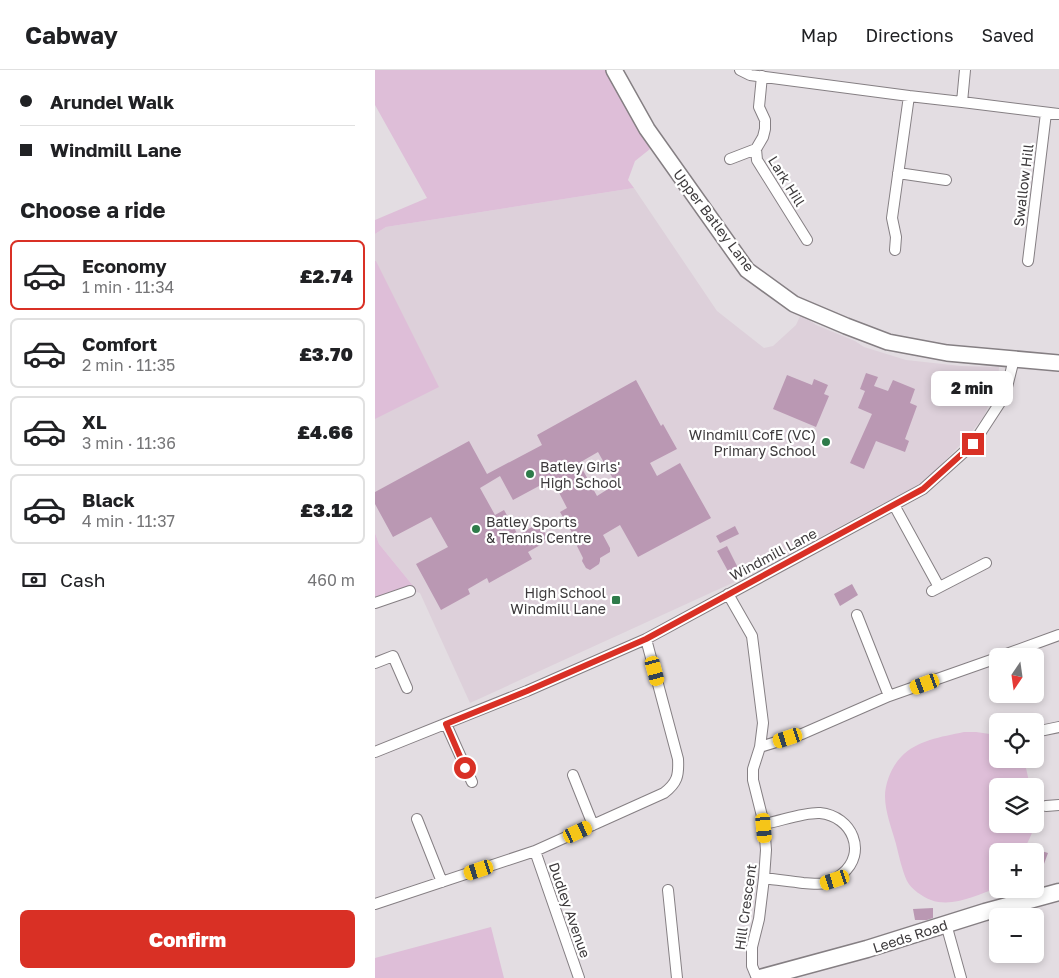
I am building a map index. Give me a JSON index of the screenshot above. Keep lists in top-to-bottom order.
{
  "streets": {
    "main road": ["Leeds Road"],
    "street": [
      "Lark Hill",
      "Swallow Hill",
      "Upper Batley Lane",
      "Windmill Lane",
      "Hill Crescent",
      "Dudley Avenue"
    ]
  },
  "crossings": [
    ["Upper Batley Lane", "Windmill Lane"],
    ["Hill Crescent", "Leeds Road"]
  ],
  "places": {
    "other": ["Windmill CofE (VC) Primary School", "Batley Girls' High School", "Batley Sports & Tennis Centre"],
    "transit": ["High School Windmill Lane"]
  },
  "north": "bottom",
  "page": {
    "header": "Cabway",
    "nav": ["Map", "Directions", "Saved"],
    "banner": ["Arundel Walk", "Windmill Lane"],
    "heading": "Choose a ride",
    "list": [
      {
        "name": "Economy",
        "note": "1 min · 11:34",
        "value": "£2.74"
      },
      {
        "name": "Comfort",
        "note": "2 min · 11:35",
        "value": "£3.70"
      },
      {
        "name": "XL",
        "note": "3 min · 11:36",
        "value": "£4.66"
      },
      {
        "name": "Black",
        "note": "4 min · 11:37",
        "value": "£3.12"
      }
    ],
    "bubble": "2 min",
    "pay": ["Cash", "460 m"],
    "map_buttons": ["+", "−"],
    "buttons": "Confirm"
  }
}
